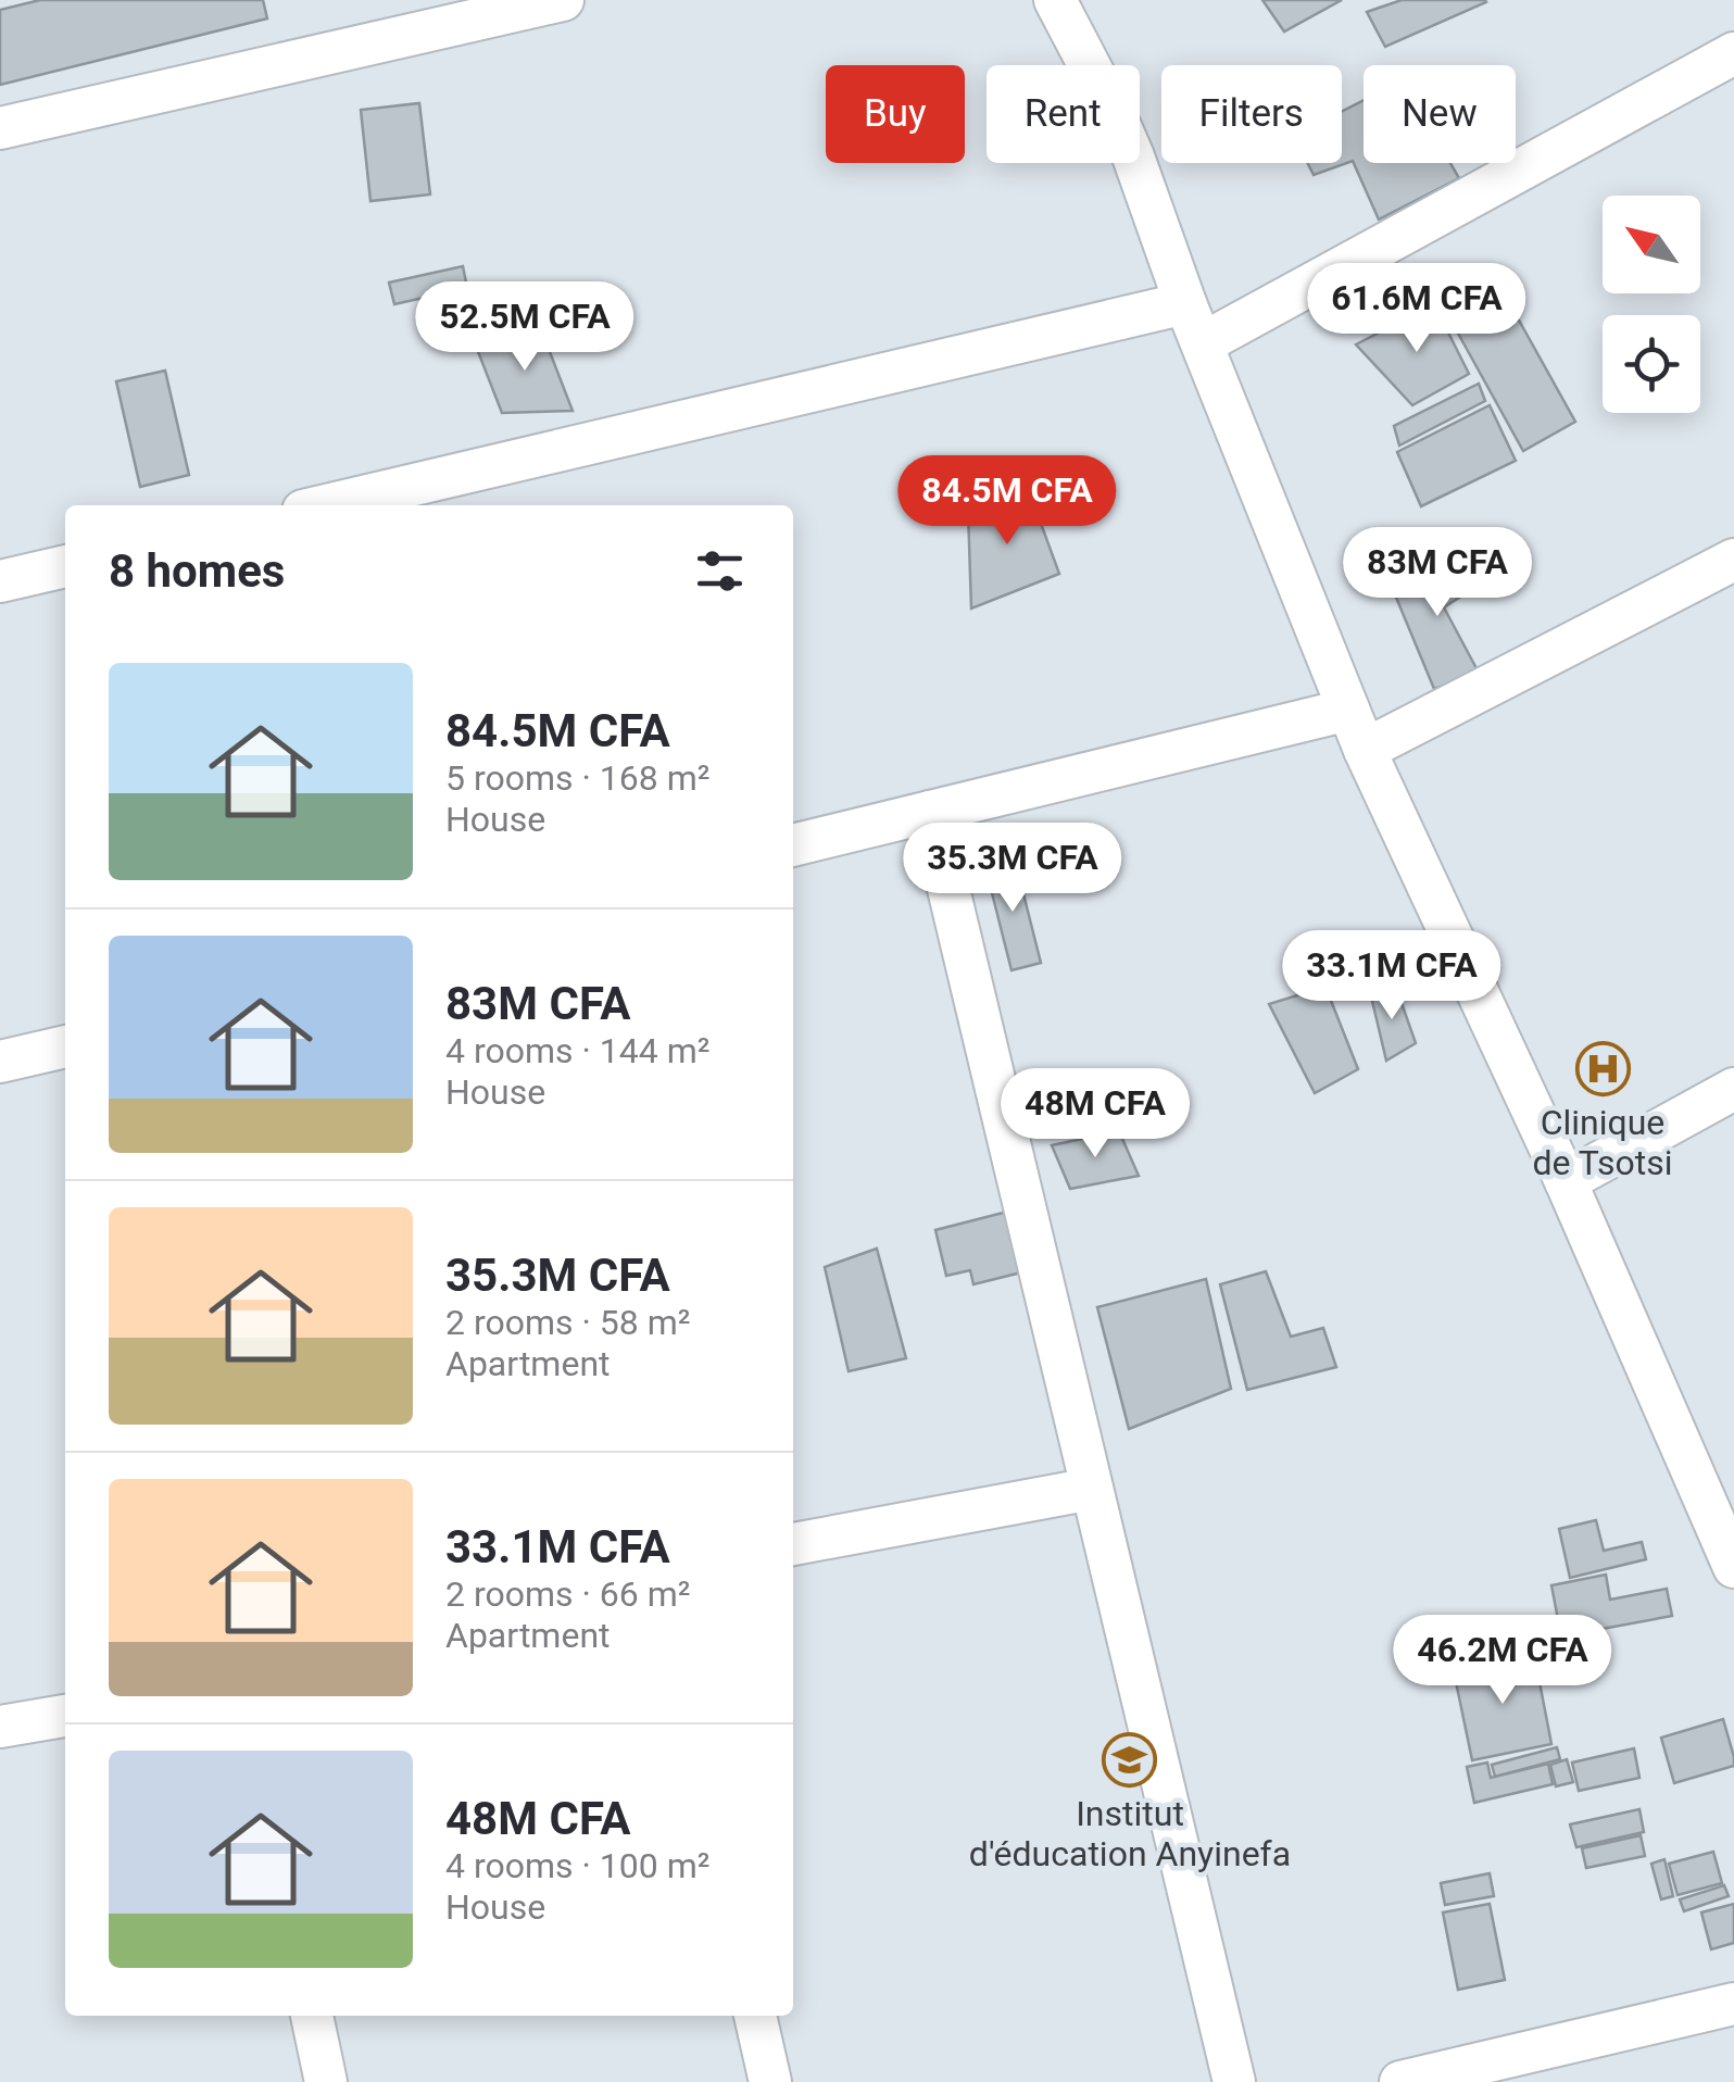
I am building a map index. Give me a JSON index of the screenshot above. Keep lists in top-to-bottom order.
{
  "places": {
    "hospital": ["Clinique de Tsotsi"],
    "school or university": ["Institut d'éducation Anyinefa"]
  },
  "north": "top left",
  "page": {
    "chip": [
      "Buy",
      "Rent",
      "Filters",
      "New"
    ],
    "price": [
      "61.6M CFA",
      "52.5M CFA",
      "84.5M CFA",
      "83M CFA",
      "35.3M CFA",
      "33.1M CFA",
      "48M CFA",
      "46.2M CFA"
    ],
    "heading": "8 homes",
    "list": [
      {
        "name": "84.5M CFA",
        "note": "5 rooms · 168 m² · House"
      },
      {
        "name": "83M CFA",
        "note": "4 rooms · 144 m² · House"
      },
      {
        "name": "35.3M CFA",
        "note": "2 rooms · 58 m² · Apartment"
      },
      {
        "name": "33.1M CFA",
        "note": "2 rooms · 66 m² · Apartment"
      },
      {
        "name": "48M CFA",
        "note": "4 rooms · 100 m² · House"
      }
    ]
  }
}
